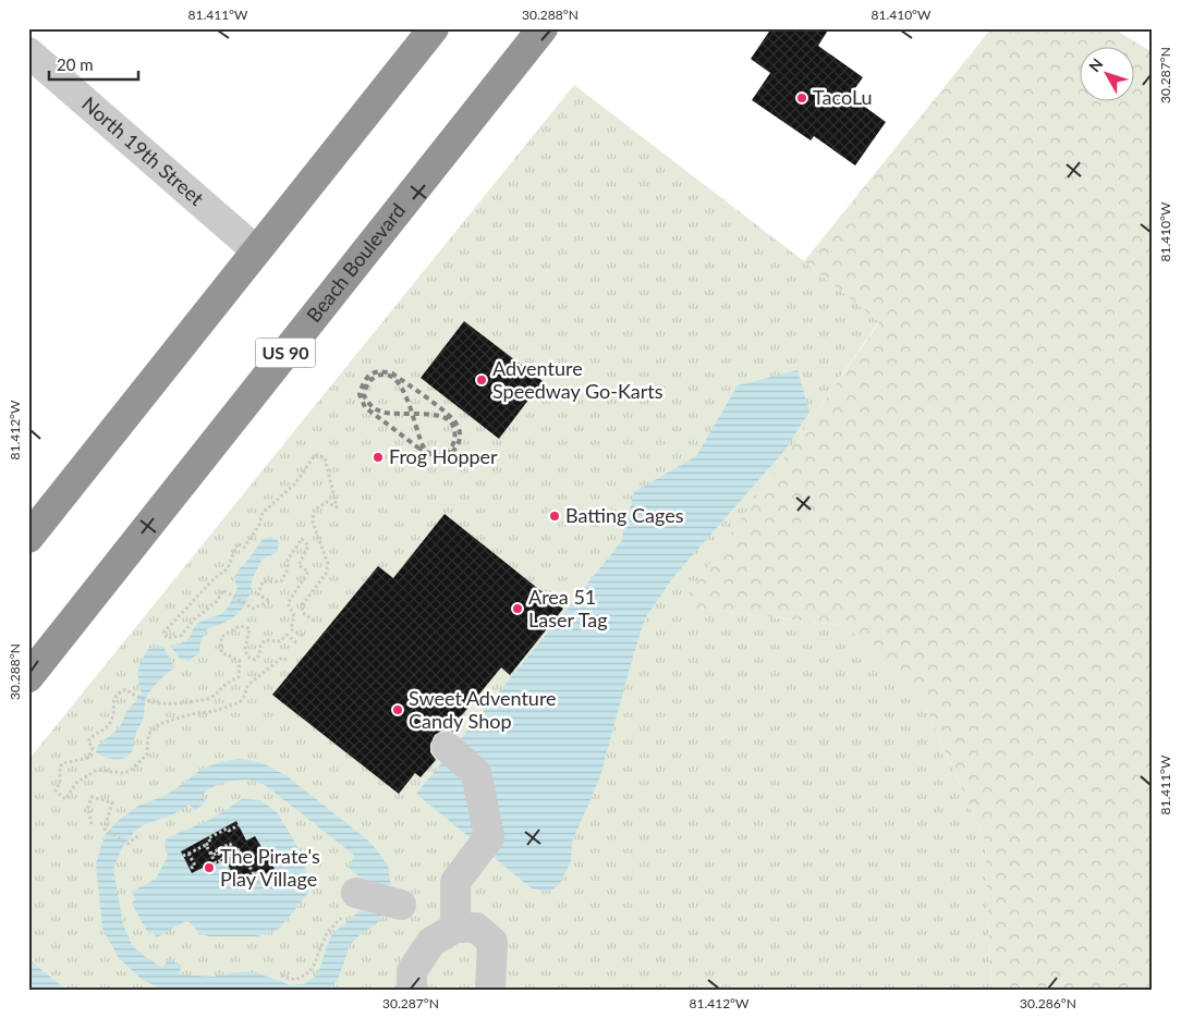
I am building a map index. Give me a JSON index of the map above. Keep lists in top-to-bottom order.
{
  "streets": {
    "highway": ["Beach Boulevard", "US 90"],
    "street": ["North 19th Street"]
  },
  "places": [
    "TacoLu",
    "Adventure Speedway Go-Karts",
    "Frog Hopper",
    "Batting Cages",
    "Area 51 Laser Tag",
    "Sweet Adventure Candy Shop",
    "The Pirate's Play Village"
  ],
  "scale_bar": "20 m",
  "north": "top left",
  "coordinates": [
    "81.411°W",
    "30.288°N",
    "81.410°W",
    "30.287°N",
    "81.412°W",
    "30.286°N"
  ]
}
